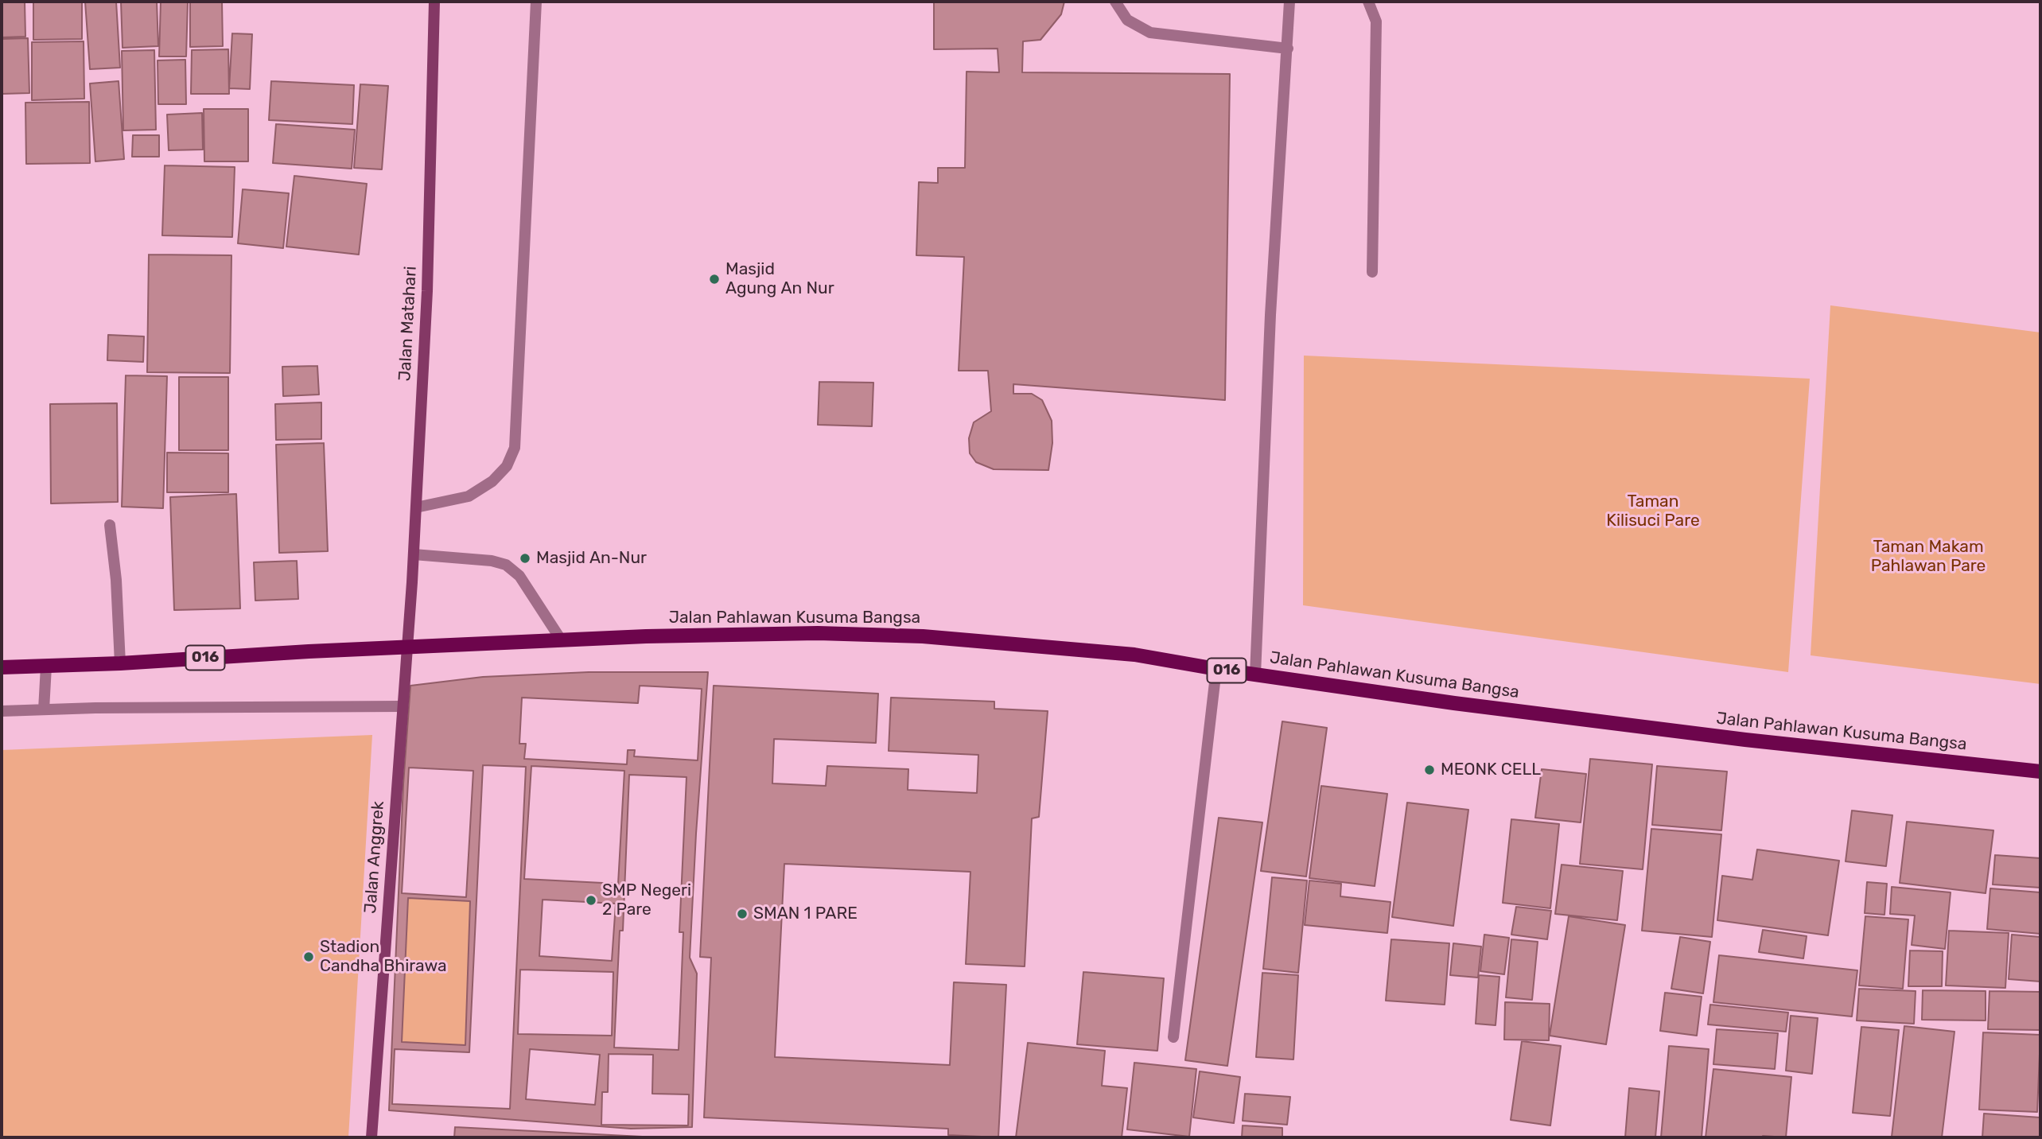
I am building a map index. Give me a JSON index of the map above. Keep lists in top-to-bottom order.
{
  "streets": {
    "main road": ["Jalan Pahlawan Kusuma Bangsa", "016"],
    "street": ["Jalan Matahari", "Jalan Anggrek"]
  },
  "crossings": [
    ["Jalan Matahari", "Jalan Pahlawan Kusuma Bangsa"],
    ["Jalan Matahari", "016"],
    ["Jalan Matahari", "Jalan Anggrek"],
    ["Jalan Pahlawan Kusuma Bangsa", "016"],
    ["Jalan Pahlawan Kusuma Bangsa", "Jalan Anggrek"],
    ["016", "Jalan Anggrek"]
  ],
  "parks": ["Taman Kilisuci Pare", "Taman Makam Pahlawan Pare"],
  "places": [
    "Masjid Agung An Nur",
    "Masjid An-Nur",
    "MEONK CELL",
    "SMP Negeri 2 Pare",
    "SMAN 1 PARE",
    "Stadion Candha Bhirawa"
  ]
}
